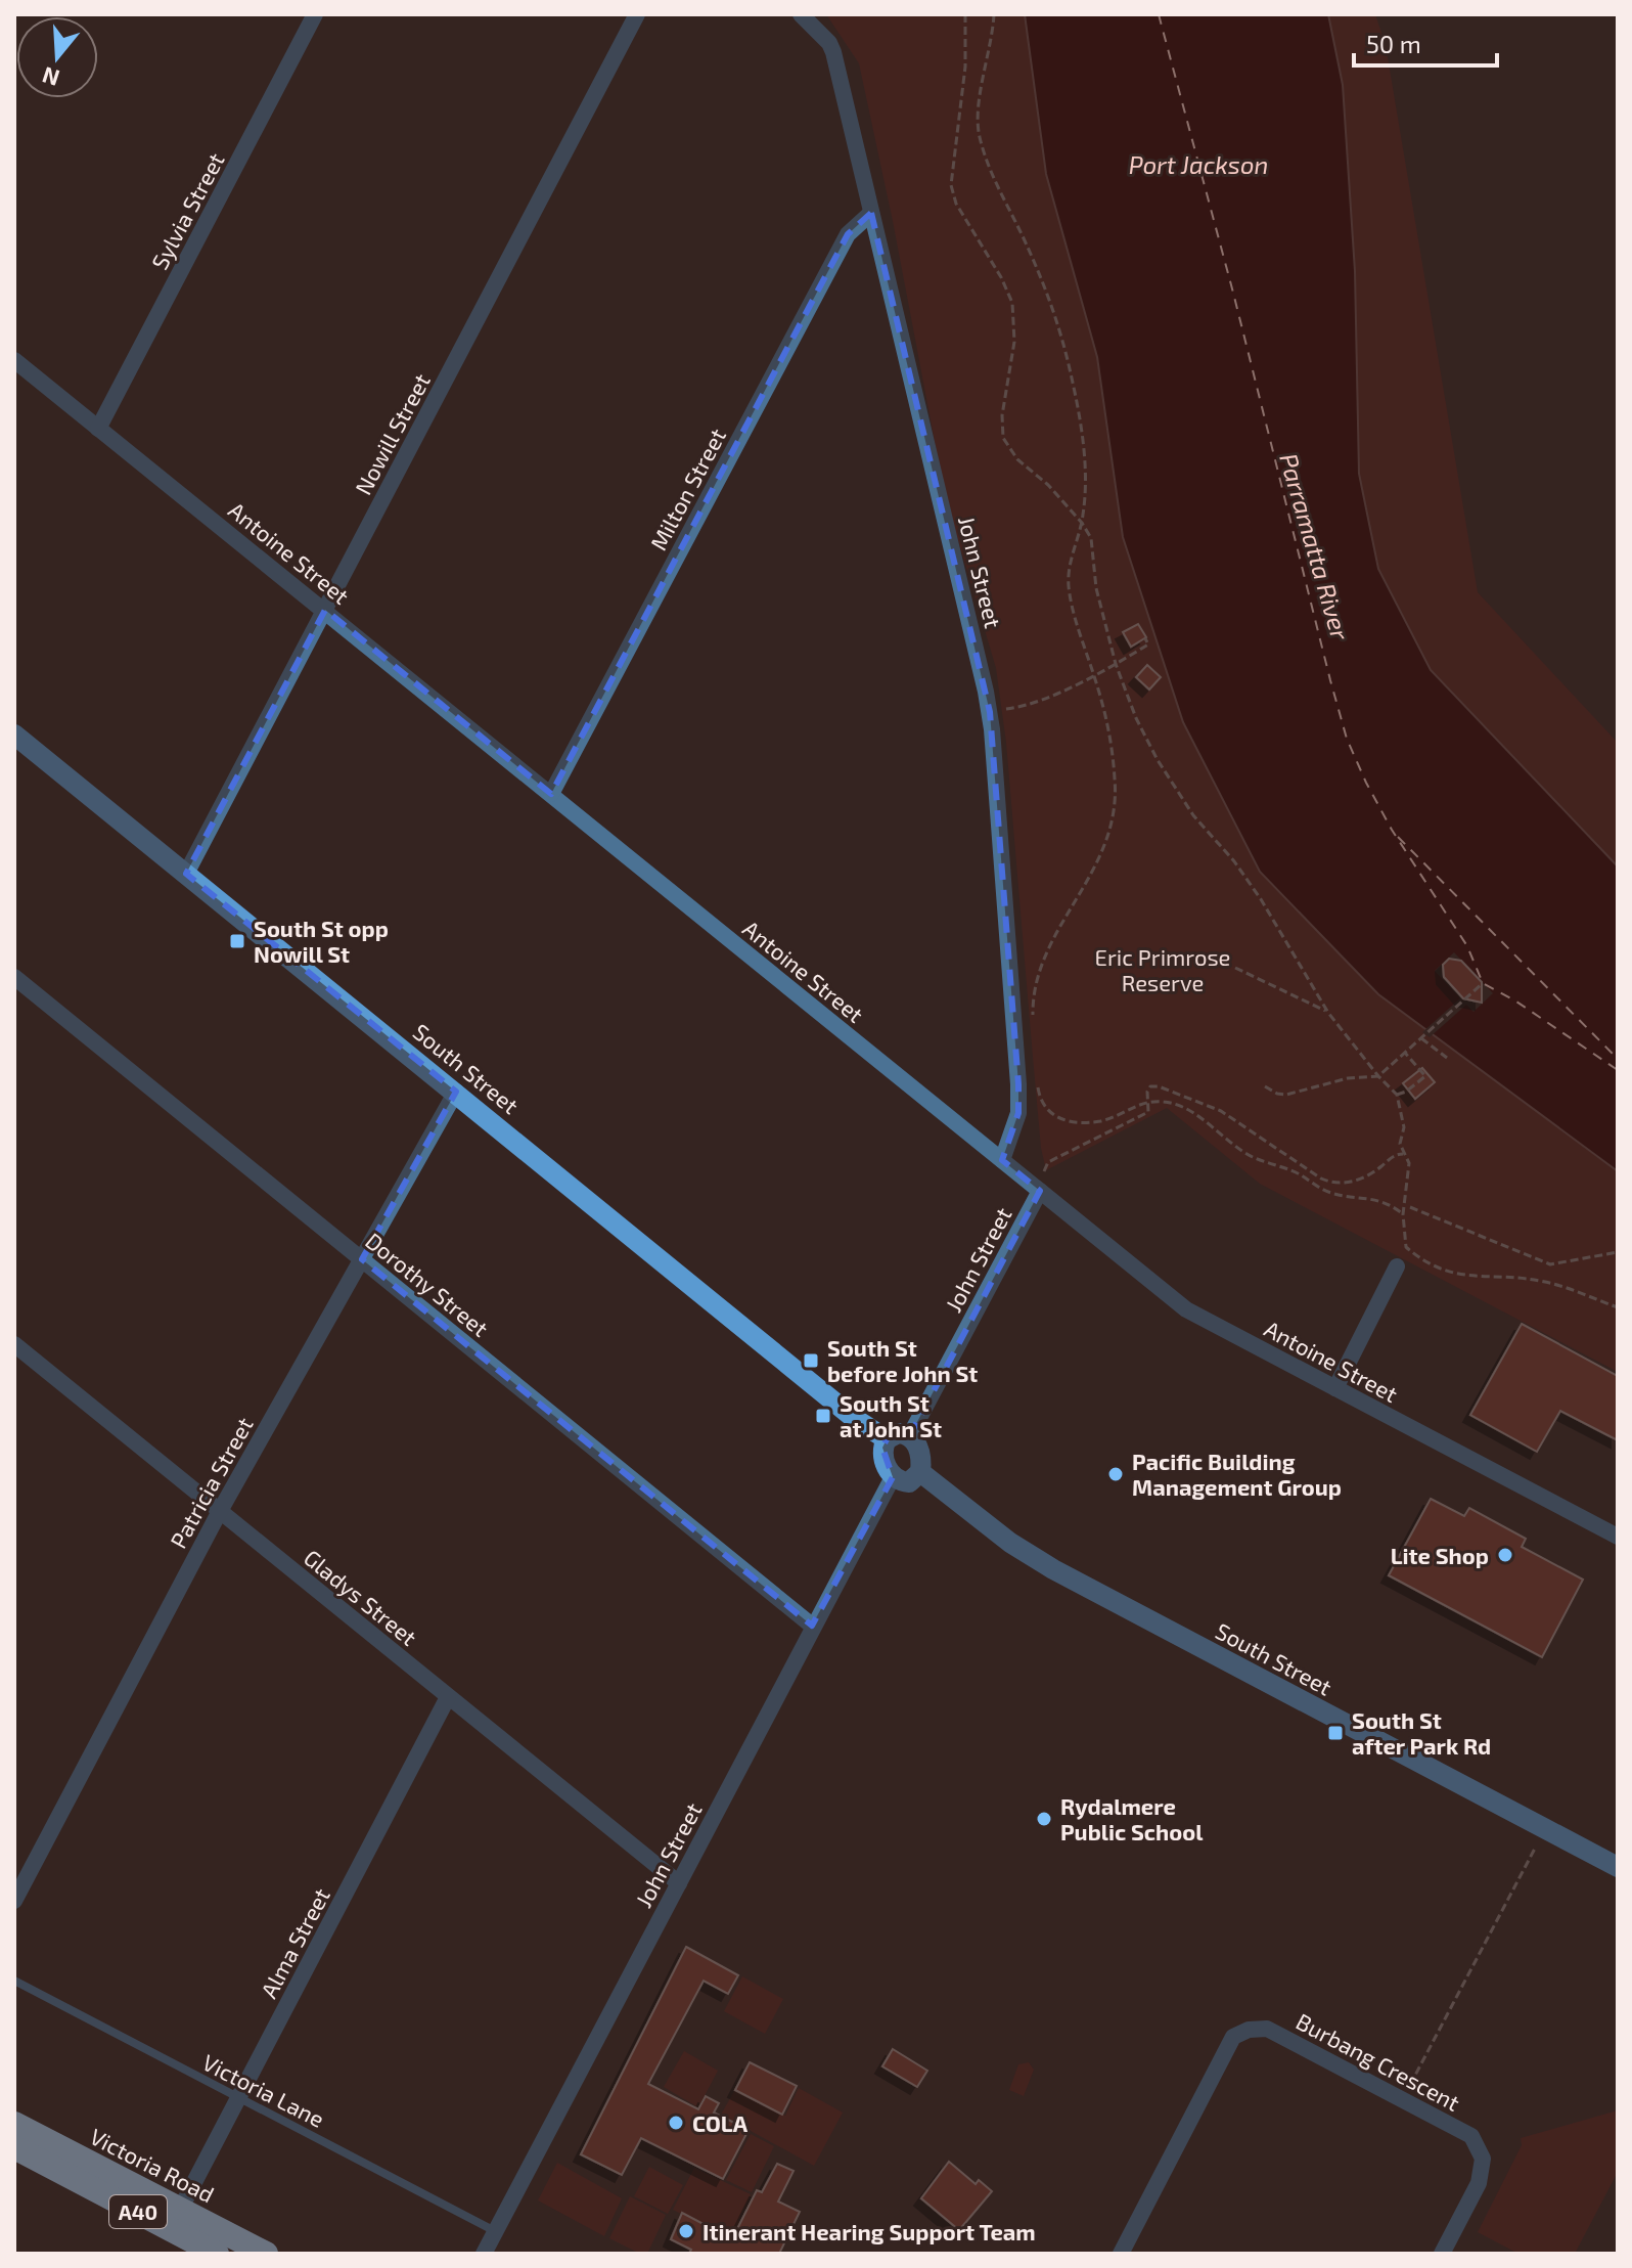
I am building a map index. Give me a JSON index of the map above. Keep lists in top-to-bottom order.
{
  "streets": {
    "highway": ["Victoria Road", "A40"],
    "street": [
      "Sylvia Street",
      "Nowill Street",
      "Milton Street",
      "Antoine Street",
      "John Street",
      "South Street",
      "Dorothy Street",
      "Patricia Street",
      "Gladys Street",
      "Alma Street",
      "Burbang Crescent"
    ],
    "lane": ["Victoria Lane"]
  },
  "crossings": [
    ["Sylvia Street", "Antoine Street"],
    ["Nowill Street", "Antoine Street"],
    ["Nowill Street", "South Street"],
    ["Milton Street", "Antoine Street"],
    ["Milton Street", "John Street"],
    ["Antoine Street", "John Street"],
    ["John Street", "South Street"],
    ["John Street", "Dorothy Street"],
    ["John Street", "Gladys Street"],
    ["John Street", "Victoria Lane"],
    ["South Street", "Patricia Street"],
    ["Dorothy Street", "Patricia Street"],
    ["Patricia Street", "Gladys Street"],
    ["Gladys Street", "Alma Street"],
    ["Alma Street", "Victoria Lane"],
    ["Alma Street", "Victoria Road"]
  ],
  "water": ["Port Jackson", "Parramatta River"],
  "parks": ["Eric Primrose Reserve"],
  "places": {
    "transit": [
      "South St opp Nowill St",
      "South St before John St",
      "South St at John St",
      "South St after Park Rd"
    ],
    "other": [
      "Pacific Building Management Group",
      "Lite Shop",
      "Rydalmere Public School",
      "COLA",
      "Itinerant Hearing Support Team"
    ]
  },
  "scale_bar": "50 m",
  "north": "bottom"
}
